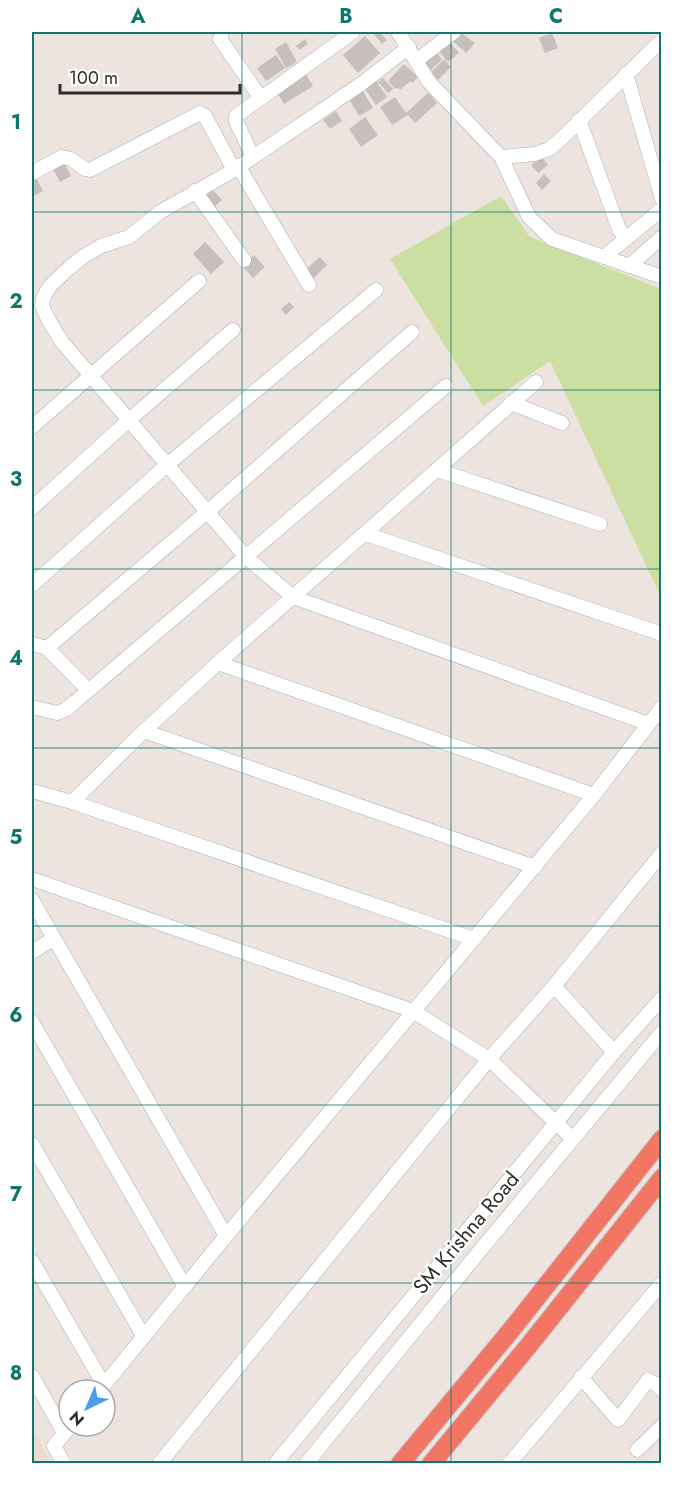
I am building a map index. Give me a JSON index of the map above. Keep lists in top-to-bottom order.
{
  "streets": {
    "street": ["SM Krishna Road"]
  },
  "scale_bar": "100 m",
  "north": "bottom left",
  "grid": {
    "columns": ["A", "B", "C"],
    "rows": [
      "1",
      "2",
      "3",
      "4",
      "5",
      "6",
      "7",
      "8"
    ]
  }
}
